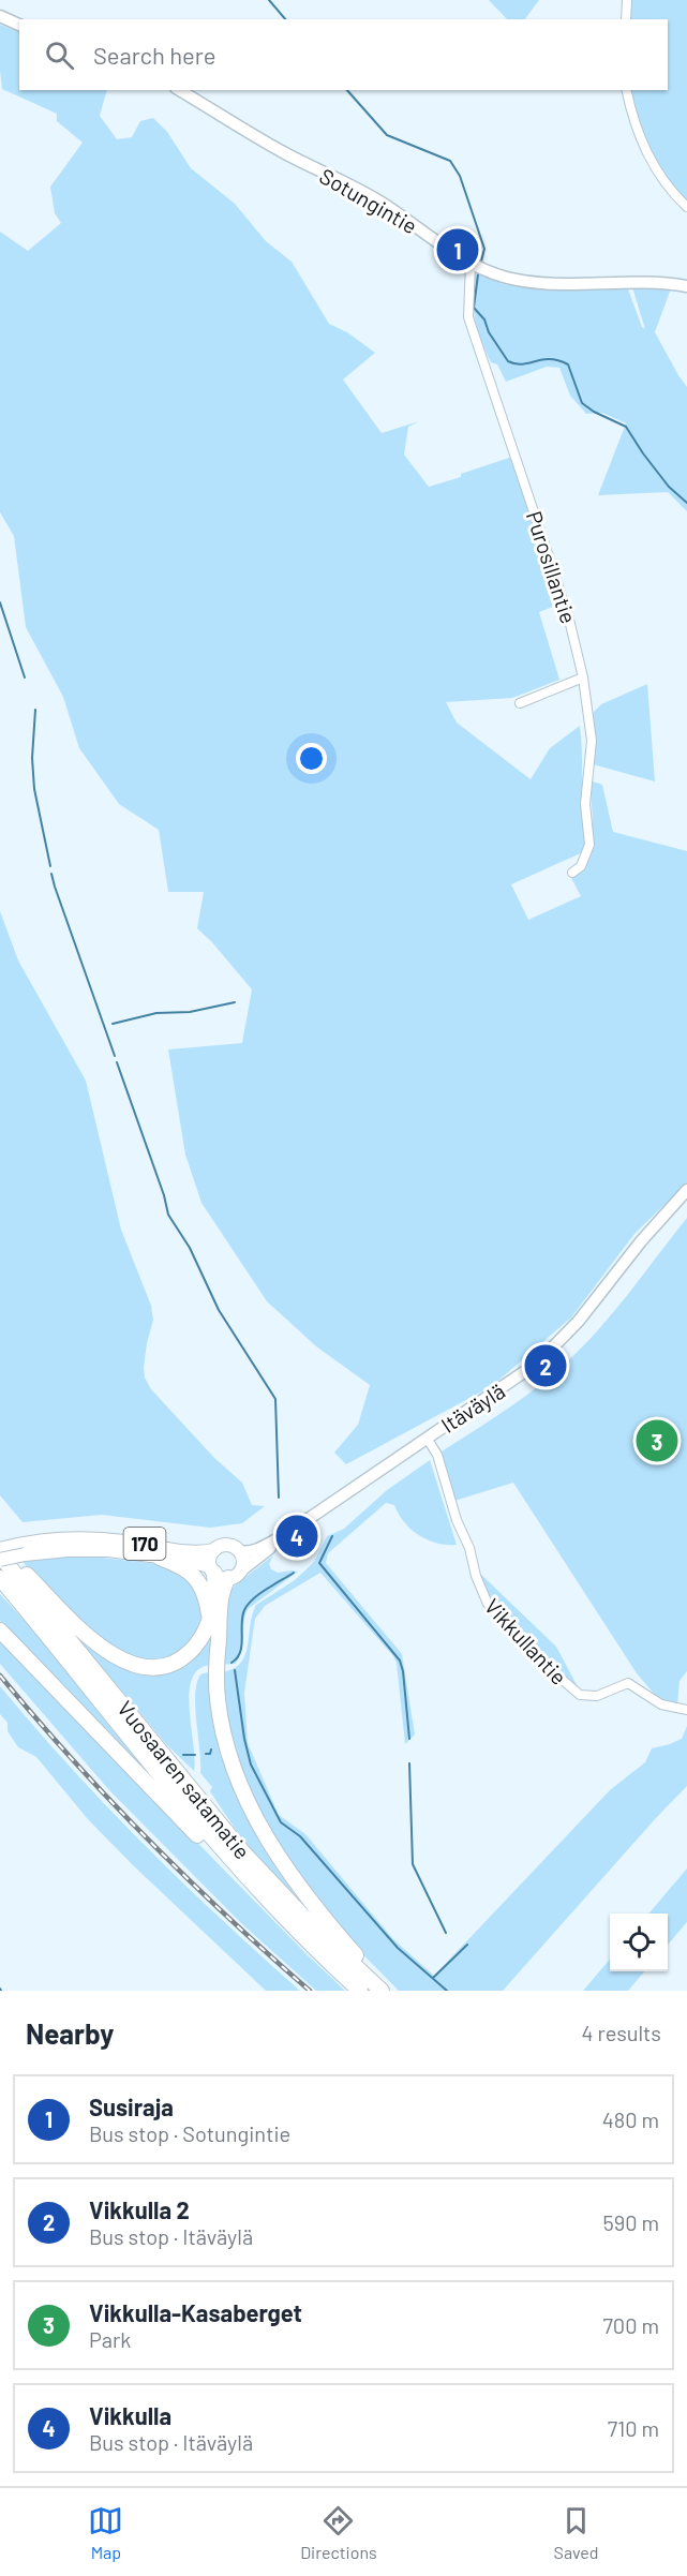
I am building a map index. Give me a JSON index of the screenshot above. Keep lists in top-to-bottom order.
{
  "streets": {
    "highway": ["Vuosaaren satamatie"],
    "main road": ["Sotungintie", "Itäväylä", "170"],
    "street": ["Purosillantie", "Vikkullantie"]
  },
  "crossings": [
    ["Sotungintie", "Purosillantie"],
    ["Itäväylä", "170"],
    ["Itäväylä", "Vikkullantie"],
    ["170", "Vuosaaren satamatie"]
  ],
  "page": {
    "search": "Search here",
    "pins": [
      "1",
      "2",
      "3",
      "4"
    ],
    "heading": ["Nearby", "4 results"],
    "list": [
      {
        "mark": "1",
        "name": "Susiraja",
        "note": "Bus stop · Sotungintie",
        "value": "480 m"
      },
      {
        "mark": "2",
        "name": "Vikkulla 2",
        "note": "Bus stop · Itäväylä",
        "value": "590 m"
      },
      {
        "mark": "3",
        "name": "Vikkulla-Kasaberget",
        "note": "Park",
        "value": "700 m"
      },
      {
        "mark": "4",
        "name": "Vikkulla",
        "note": "Bus stop · Itäväylä",
        "value": "710 m"
      }
    ],
    "nav": ["Map", "Directions", "Saved"]
  }
}
